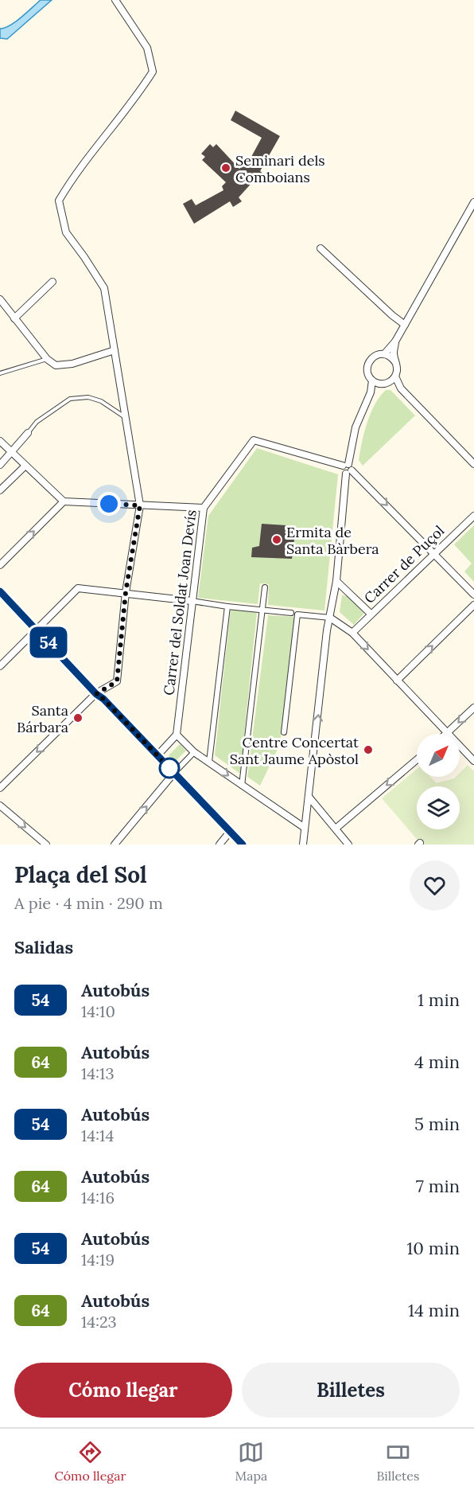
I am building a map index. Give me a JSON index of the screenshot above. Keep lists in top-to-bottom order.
{
  "streets": {
    "street": ["Carrer de Puçol", "Carrer del Soldat Joan Devís"]
  },
  "places": [
    "Seminari dels Comboians",
    "Ermita de Santa Bàrbera",
    "Santa Bárbara",
    "Centre Concertat Sant Jaume Apòstol"
  ],
  "lines": ["bus line 54"],
  "north": "top right",
  "page": {
    "on_map": "54",
    "heading": [
      ["Plaça del Sol", "A pie · 4 min · 290 m"],
      "Salidas"
    ],
    "list": [
      {
        "mark": "54",
        "name": "Autobús",
        "note": "14:10",
        "value": "1 min"
      },
      {
        "mark": "64",
        "name": "Autobús",
        "note": "14:13",
        "value": "4 min"
      },
      {
        "mark": "54",
        "name": "Autobús",
        "note": "14:14",
        "value": "5 min"
      },
      {
        "mark": "64",
        "name": "Autobús",
        "note": "14:16",
        "value": "7 min"
      },
      {
        "mark": "54",
        "name": "Autobús",
        "note": "14:19",
        "value": "10 min"
      },
      {
        "mark": "64",
        "name": "Autobús",
        "note": "14:23",
        "value": "14 min"
      }
    ],
    "buttons": ["Cómo llegar", "Billetes"],
    "tabs": ["Cómo llegar", "Mapa", "Billetes"]
  }
}
